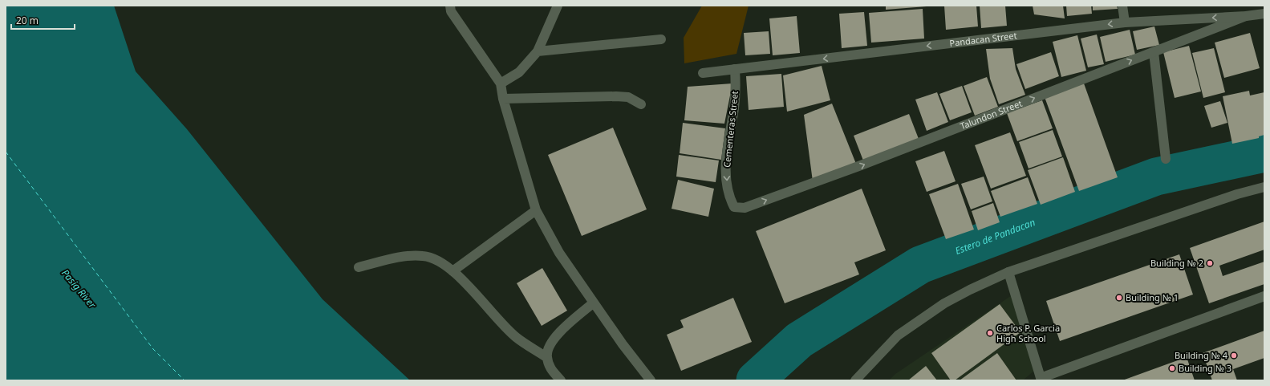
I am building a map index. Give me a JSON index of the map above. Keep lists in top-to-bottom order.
{
  "streets": {
    "street": ["Pandacan Street", "Talundon Street", "Cementeras Street"]
  },
  "crossings": [
    ["Pandacan Street", "Talundon Street"],
    ["Pandacan Street", "Cementeras Street"],
    ["Talundon Street", "Cementeras Street"]
  ],
  "one_way": ["Pandacan Street", "Talundon Street", "Cementeras Street"],
  "water": ["Estero de Pandacan", "Pasig River"],
  "places": [
    "Building № 2",
    "Building № 1",
    "Carlos P. Garcia High School",
    "Building № 4",
    "Building № 3"
  ],
  "scale_bar": "20 m"
}
